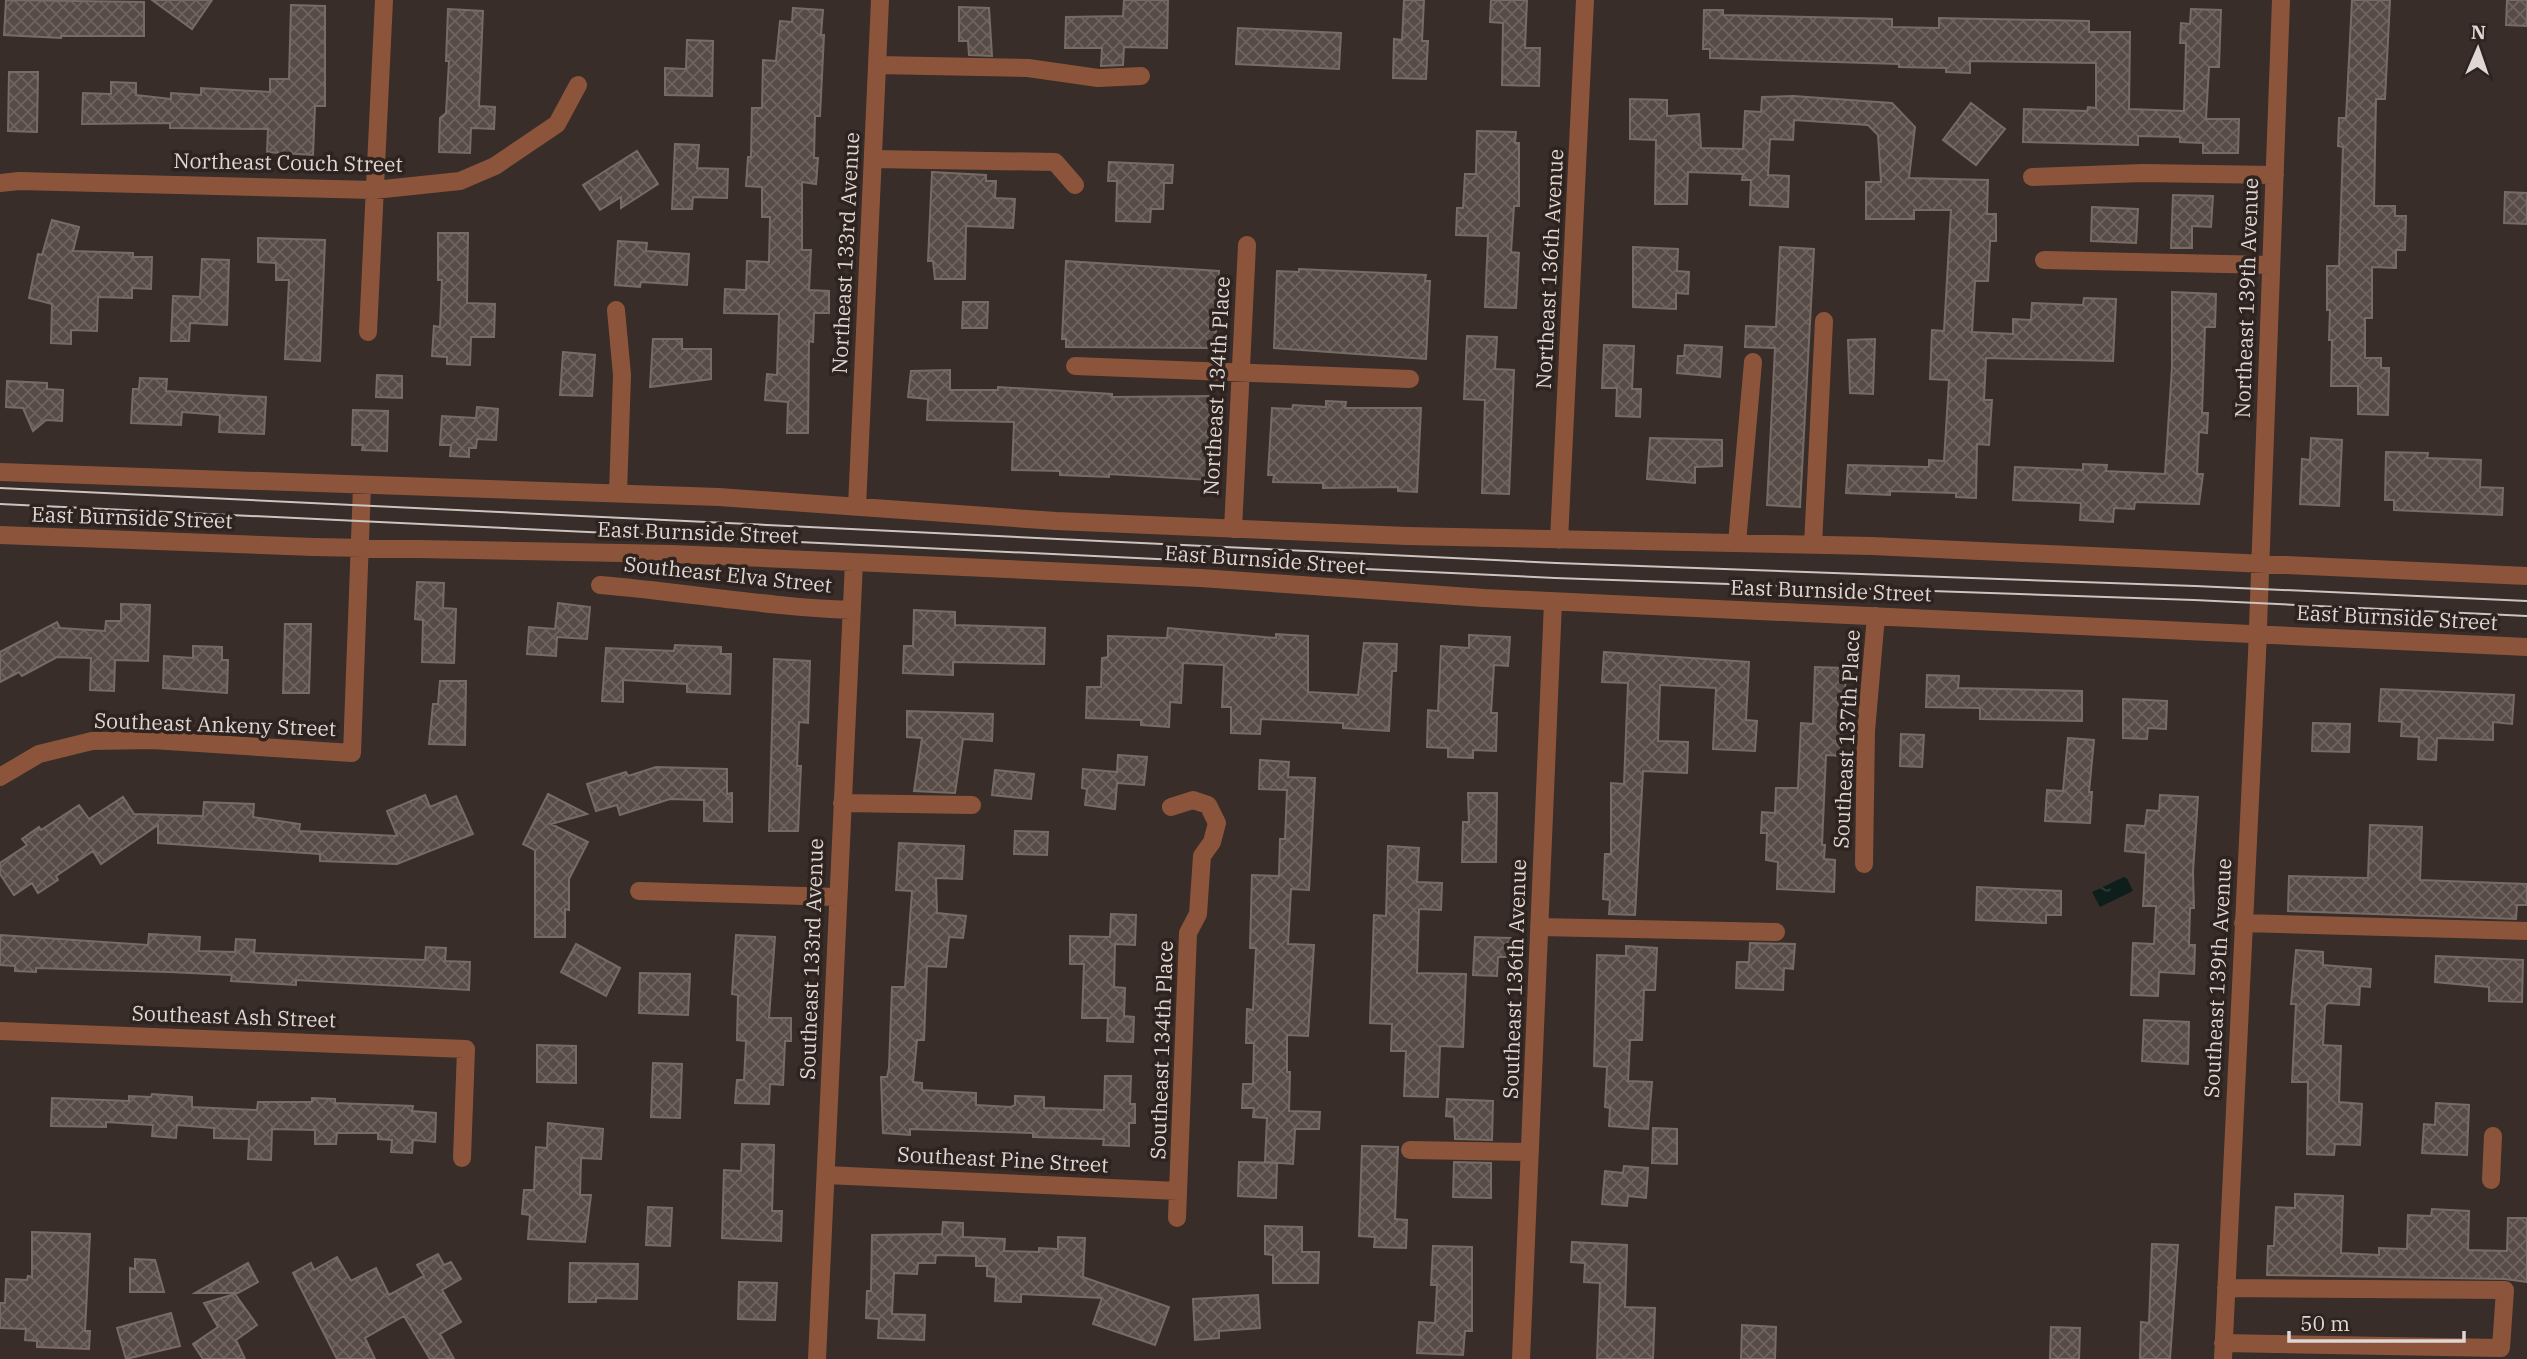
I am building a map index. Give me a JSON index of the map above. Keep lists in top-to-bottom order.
{
  "streets": {
    "street": [
      "Northeast Couch Street",
      "Northeast 133rd Avenue",
      "Northeast 136th Avenue",
      "Northeast 139th Avenue",
      "Northeast 134th Place",
      "East Burnside Street",
      "Southeast Elva Street",
      "Southeast Ankeny Street",
      "Southeast 137th Place",
      "Southeast 133rd Avenue",
      "Southeast 139th Avenue",
      "Southeast 136th Avenue",
      "Southeast Ash Street",
      "Southeast 134th Place",
      "Southeast Pine Street"
    ]
  },
  "crossings": [
    ["Northeast 133rd Avenue", "East Burnside Street"],
    ["Northeast 136th Avenue", "East Burnside Street"],
    ["Northeast 139th Avenue", "East Burnside Street"],
    ["Northeast 139th Avenue", "Southeast 139th Avenue"],
    ["Northeast 134th Place", "East Burnside Street"],
    ["East Burnside Street", "Southeast Ankeny Street"],
    ["East Burnside Street", "Southeast 137th Place"],
    ["East Burnside Street", "Southeast 133rd Avenue"],
    ["East Burnside Street", "Southeast 139th Avenue"],
    ["East Burnside Street", "Southeast 136th Avenue"],
    ["Southeast Elva Street", "Southeast 133rd Avenue"],
    ["Southeast 133rd Avenue", "Southeast Pine Street"],
    ["Southeast 134th Place", "Southeast Pine Street"]
  ],
  "scale_bar": "50 m",
  "north": "top"
}
